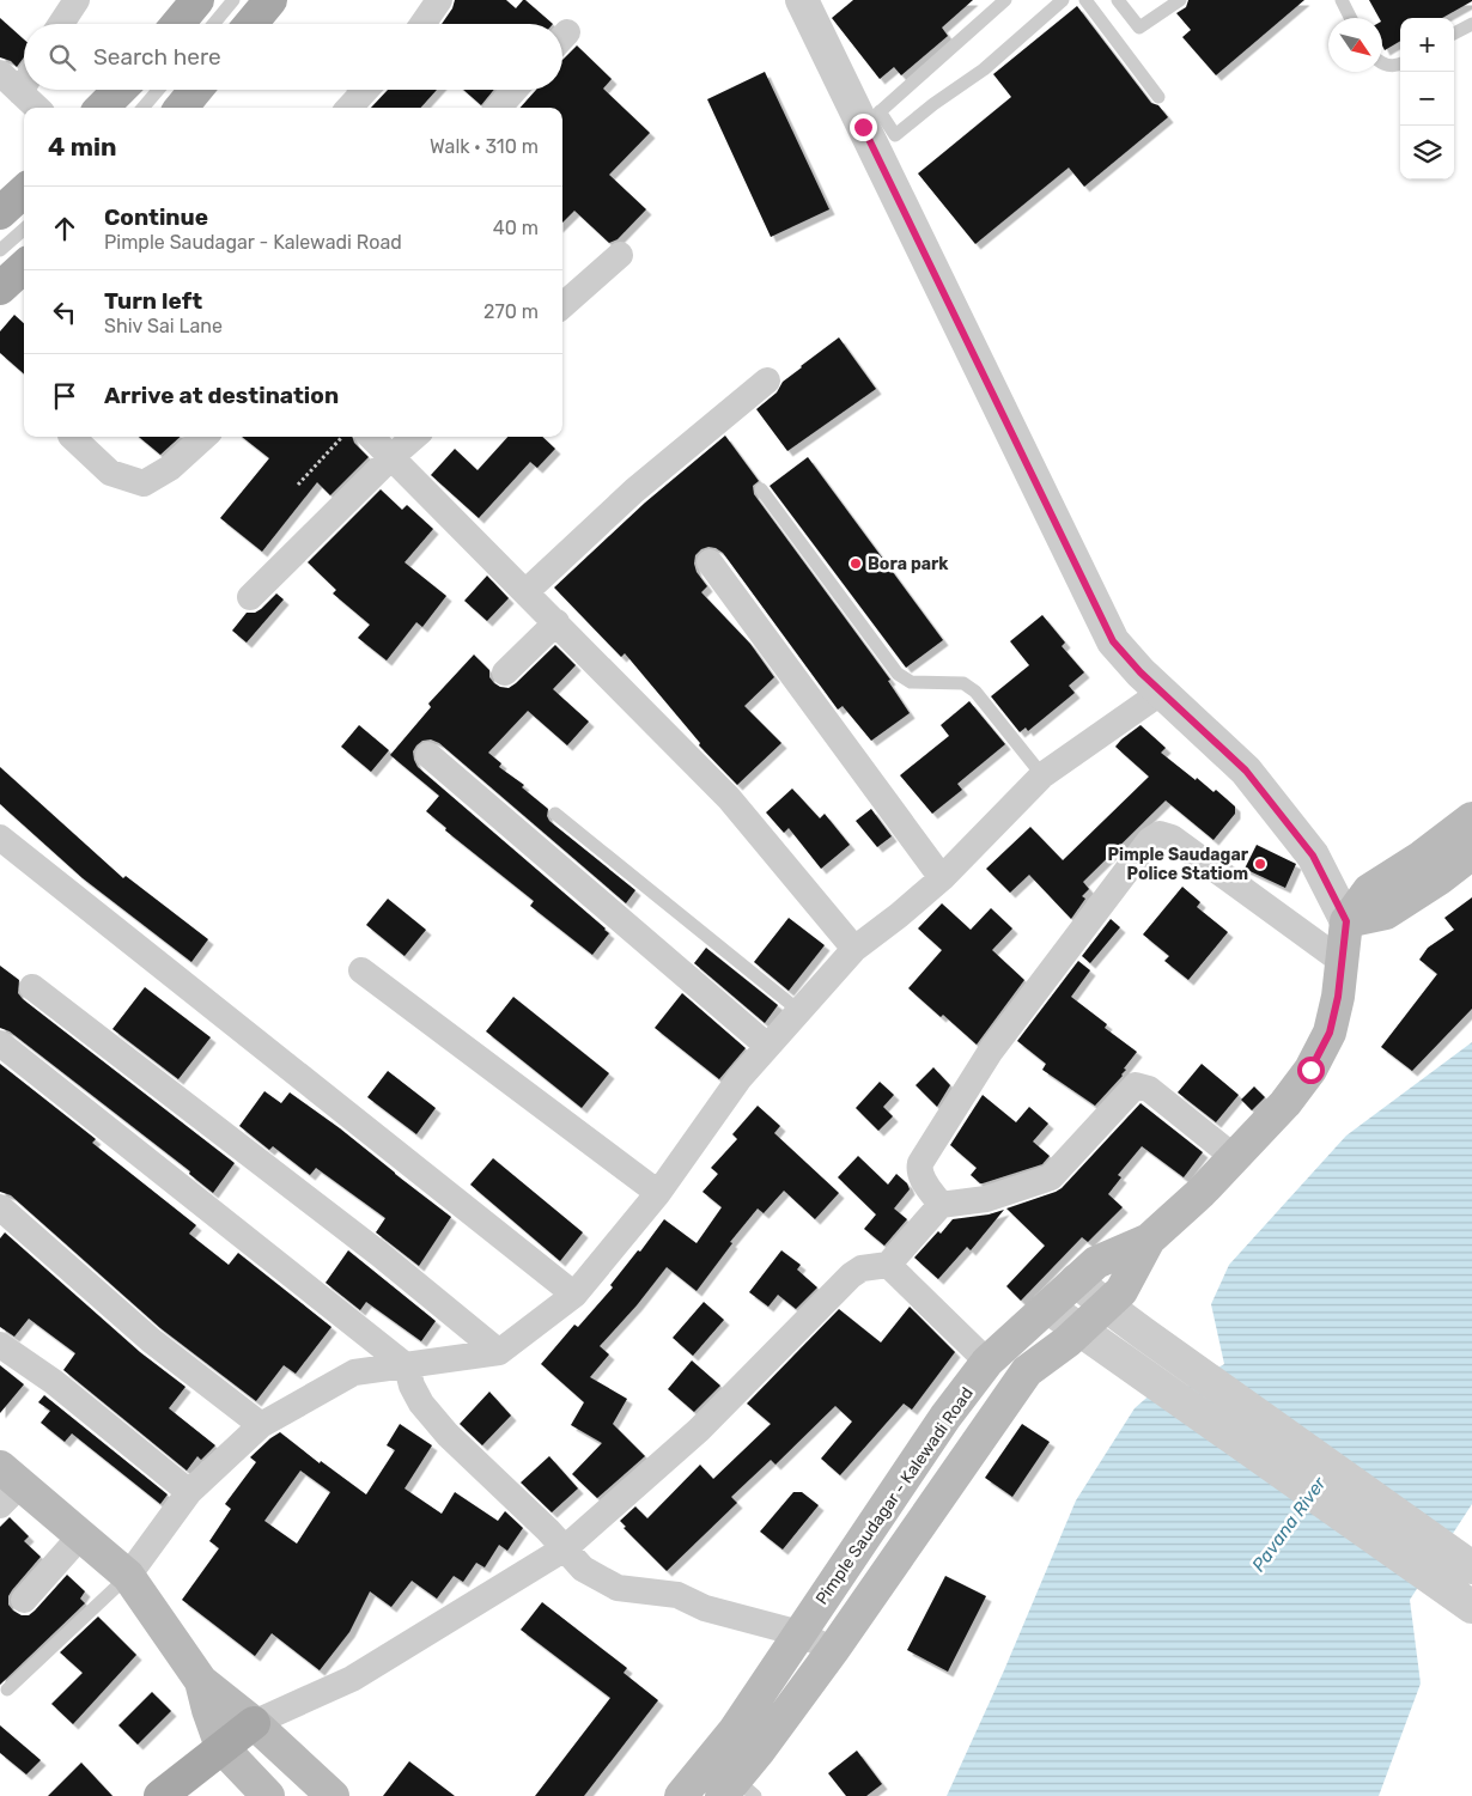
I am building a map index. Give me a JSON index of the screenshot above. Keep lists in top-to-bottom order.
{
  "streets": {
    "main road": ["Pimple Saudagar - Kalewadi Road"]
  },
  "water": ["Pavana River"],
  "places": ["Bora park", "Pimple Saudagar Police Statiom"],
  "north": "bottom right",
  "page": {
    "map_buttons": ["+", "−"],
    "search": "Search here",
    "heading": ["4 min", "Walk · 310 m"],
    "list": [
      ["Continue", "Pimple Saudagar - Kalewadi Road", "40 m"],
      ["Turn left", "Shiv Sai Lane", "270 m"],
      "Arrive at destination"
    ]
  }
}
